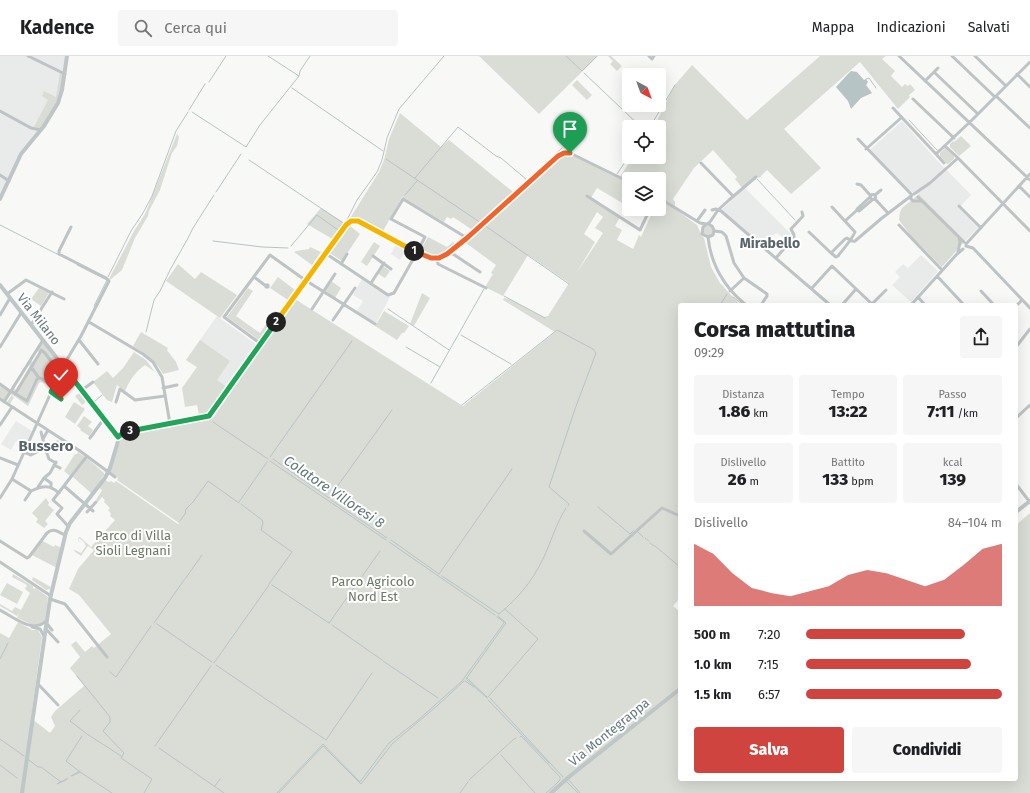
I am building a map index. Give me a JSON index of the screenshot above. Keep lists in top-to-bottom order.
{
  "streets": {
    "street": ["Via Milano", "Via Montegrappa"]
  },
  "districts": ["Mirabello", "Bussero"],
  "water": ["Colatore Villoresi 8"],
  "parks": ["Parco di Villa Sioli Legnani", "Parco Agricolo Nord Est"],
  "north": "bottom right",
  "page": {
    "header": "Kadence",
    "search": "Cerca qui",
    "nav": ["Mappa", "Indicazioni", "Salvati"],
    "pins": ["1", "2", "3"],
    "heading": ["Corsa mattutina", "09:29"],
    "stats": [
      ["Distanza", "1.86 km"],
      ["Tempo", "13:22"],
      ["Passo", "7:11 /km"],
      ["Dislivello", "26 m"],
      ["Battito", "133 bpm"],
      ["kcal", "139"]
    ],
    "chart": ["Dislivello", "84–104 m"],
    "list": [
      {
        "name": "500 m",
        "note": "7:20"
      },
      {
        "name": "1.0 km",
        "note": "7:15"
      },
      {
        "name": "1.5 km",
        "note": "6:57"
      }
    ],
    "buttons": ["Salva", "Condividi"]
  }
}
